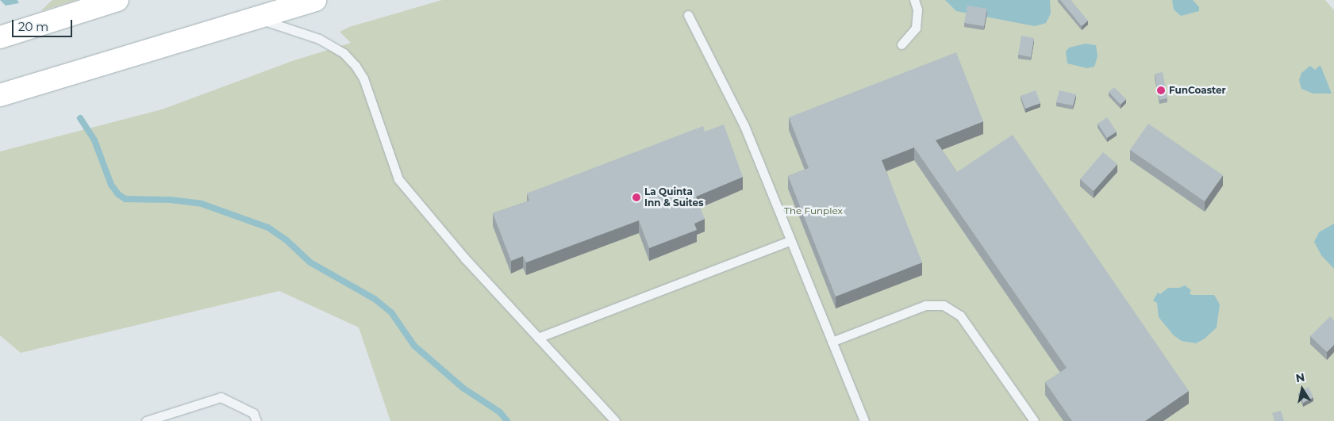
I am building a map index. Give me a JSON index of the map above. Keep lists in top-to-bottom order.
{
  "parks": ["The Funplex"],
  "places": ["FunCoaster", "La Quinta Inn & Suites"],
  "scale_bar": "20 m",
  "north": "top"
}
